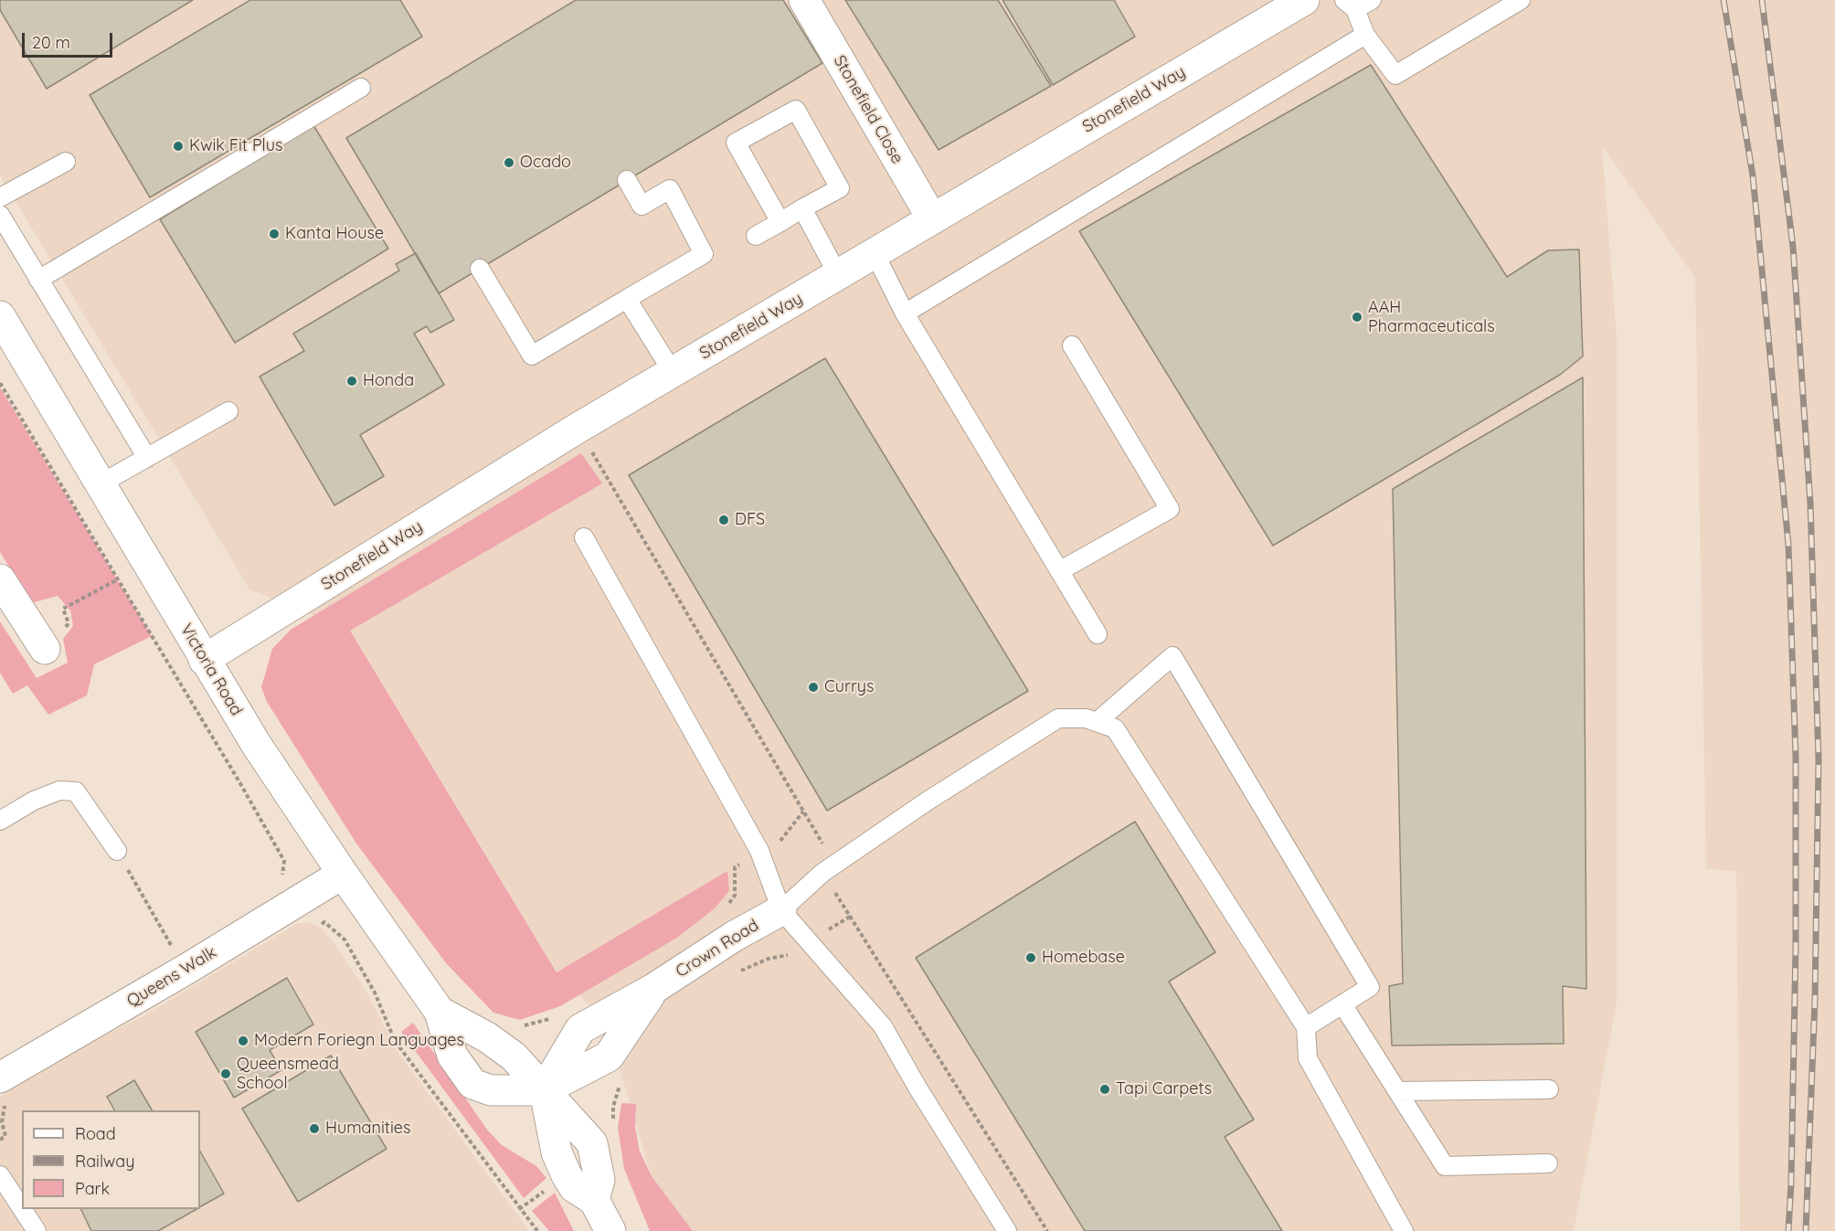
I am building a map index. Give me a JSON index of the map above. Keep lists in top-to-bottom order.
{
  "streets": {
    "street": [
      "Stonefield Way",
      "Stonefield Close",
      "Victoria Road",
      "Crown Road",
      "Queens Walk"
    ]
  },
  "crossings": [
    ["Stonefield Way", "Stonefield Close"],
    ["Stonefield Way", "Victoria Road"],
    ["Victoria Road", "Crown Road"],
    ["Victoria Road", "Queens Walk"]
  ],
  "places": [
    "Kwik Fit Plus",
    "Ocado",
    "Kanta House",
    "AAH Pharmaceuticals",
    "Honda",
    "DFS",
    "Currys",
    "Homebase",
    "Modern Foriegn Languages",
    "Queensmead School",
    "Tapi Carpets",
    "Humanities"
  ],
  "legend": ["Road", "Railway", "Park"],
  "scale_bar": "20 m"
}
